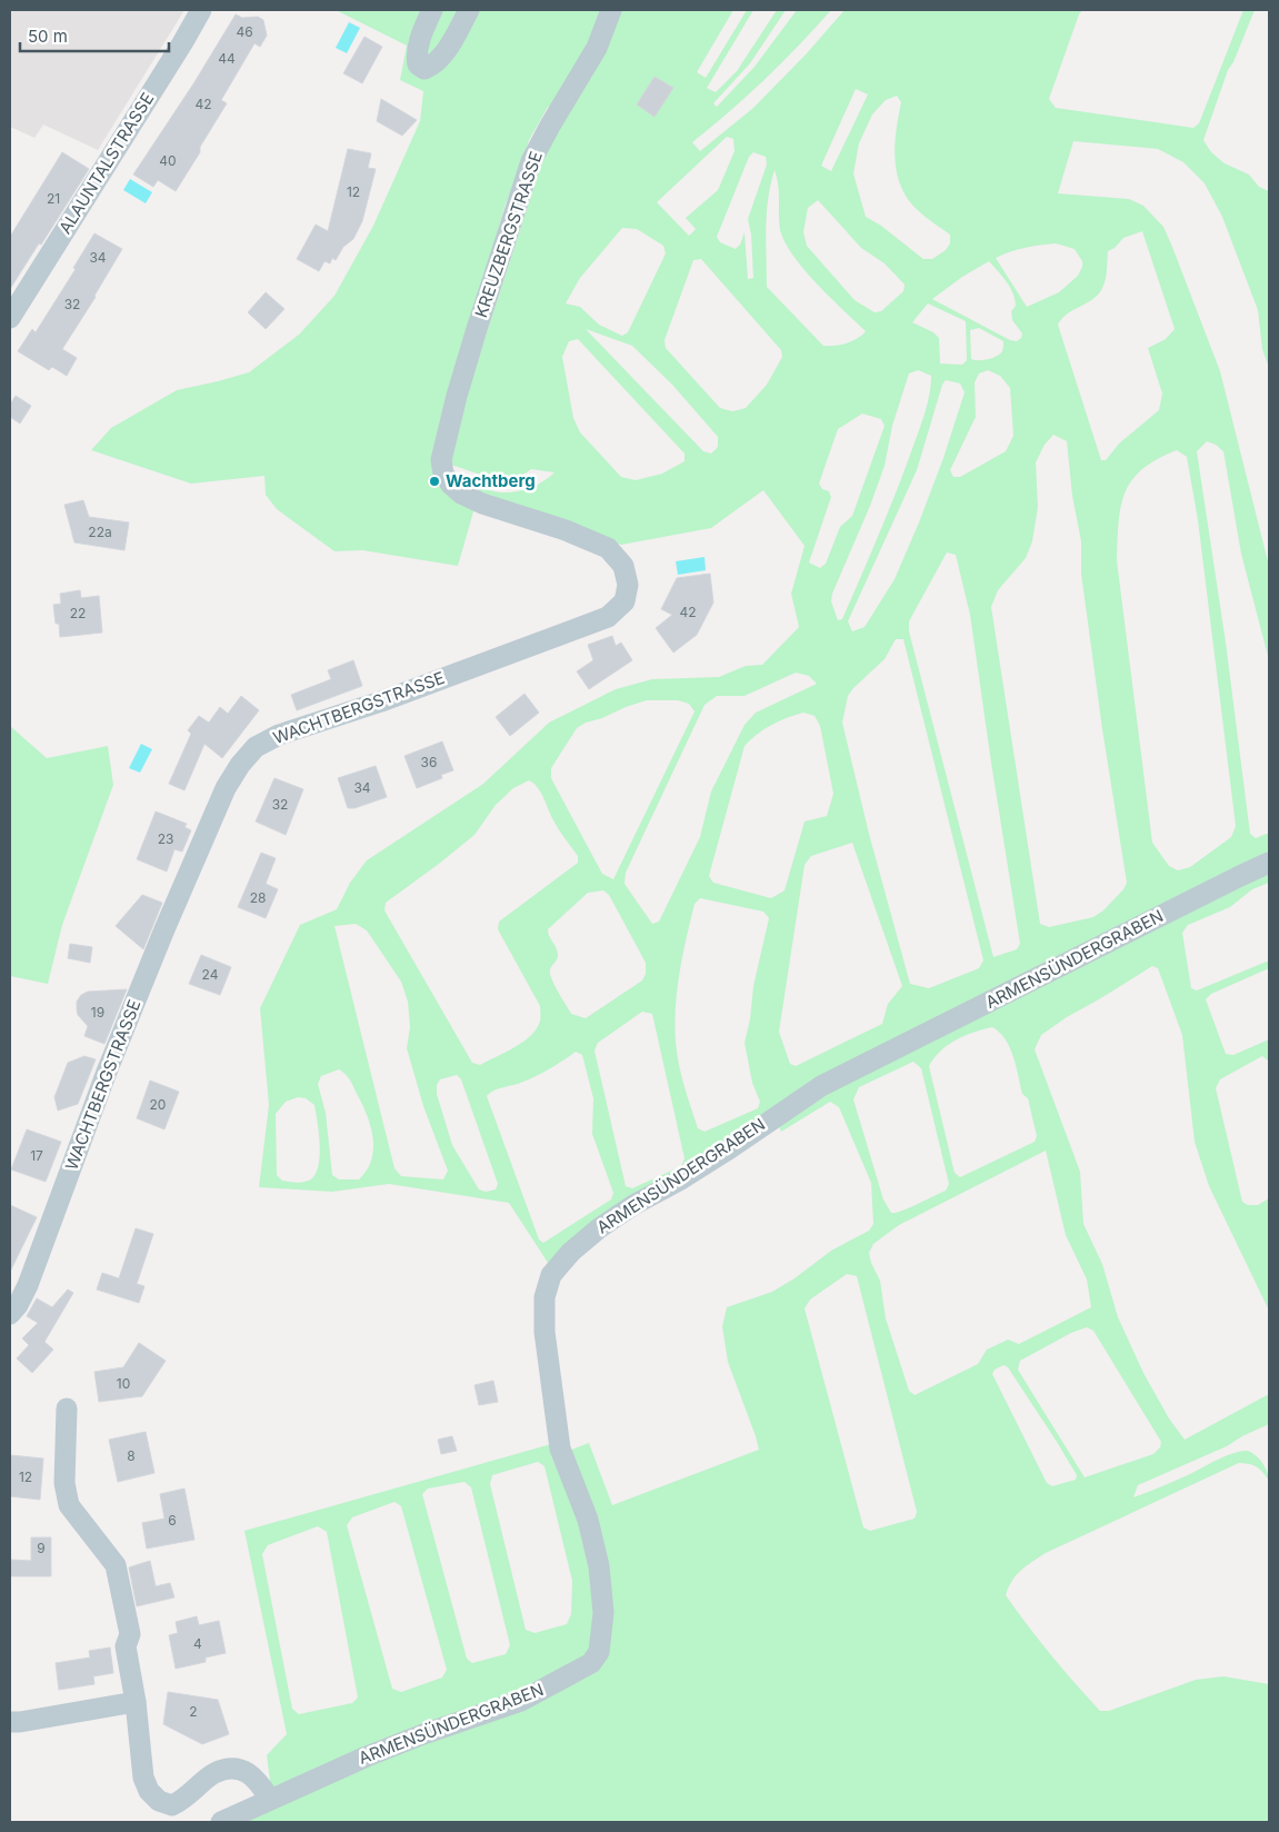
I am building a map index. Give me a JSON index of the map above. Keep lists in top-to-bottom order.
{
  "streets": {
    "street": [
      "ALAUNTALSTRASSE",
      "KREUZBERGSTRASSE",
      "WACHTBERGSTRASSE",
      "ARMENSÜNDERGRABEN"
    ]
  },
  "crossings": [
    ["KREUZBERGSTRASSE", "WACHTBERGSTRASSE"]
  ],
  "places": ["Wachtberg"],
  "house_numbers": [
    "46",
    "44",
    "42",
    "40",
    "12",
    "21",
    "34",
    "32",
    "22a",
    "42",
    "22",
    "36",
    "34",
    "32",
    "23",
    "28",
    "24",
    "19",
    "20",
    "17",
    "10",
    "8",
    "12",
    "6",
    "9",
    "4",
    "2"
  ],
  "scale_bar": "50 m"
}
